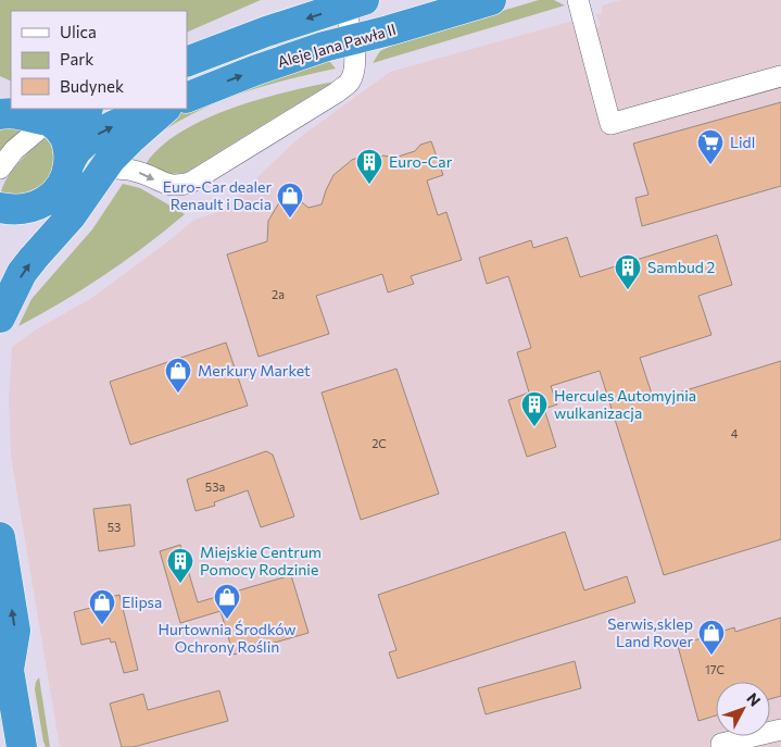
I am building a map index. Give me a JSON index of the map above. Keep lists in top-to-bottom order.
{
  "streets": {
    "highway": ["Aleje Jana Pawła II"]
  },
  "places": {
    "supermarket": ["Lidl"],
    "building": [
      "Euro-Car",
      "Sambud 2",
      "Hercules Automyjnia wulkanizacja",
      "Miejskie Centrum Pomocy Rodzinie"
    ],
    "shop": [
      "Euro-Car dealer Renault i Dacia",
      "Merkury Market",
      "Hurtownia Środków Ochrony Roślin",
      "Elipsa",
      "Serwis,sklep Land Rover"
    ]
  },
  "house_numbers": [
    "2a",
    "4",
    "2C",
    "53a",
    "53",
    "17C"
  ],
  "legend": ["Ulica", "Park", "Budynek"],
  "north": "top right"
}
